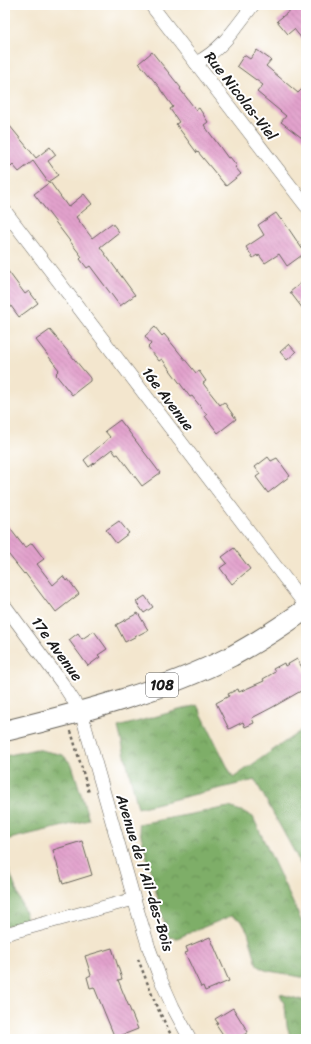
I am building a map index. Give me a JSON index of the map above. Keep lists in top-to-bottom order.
{
  "streets": {
    "main road": ["108"],
    "street": [
      "Rue Nicolas-Viel",
      "16e Avenue",
      "17e Avenue",
      "Avenue de l'Ail-des-Bois"
    ]
  },
  "crossings": [
    ["16e Avenue", "108"],
    ["17e Avenue", "108"],
    ["17e Avenue", "Avenue de l'Ail-des-Bois"],
    ["108", "Avenue de l'Ail-des-Bois"]
  ]
}
